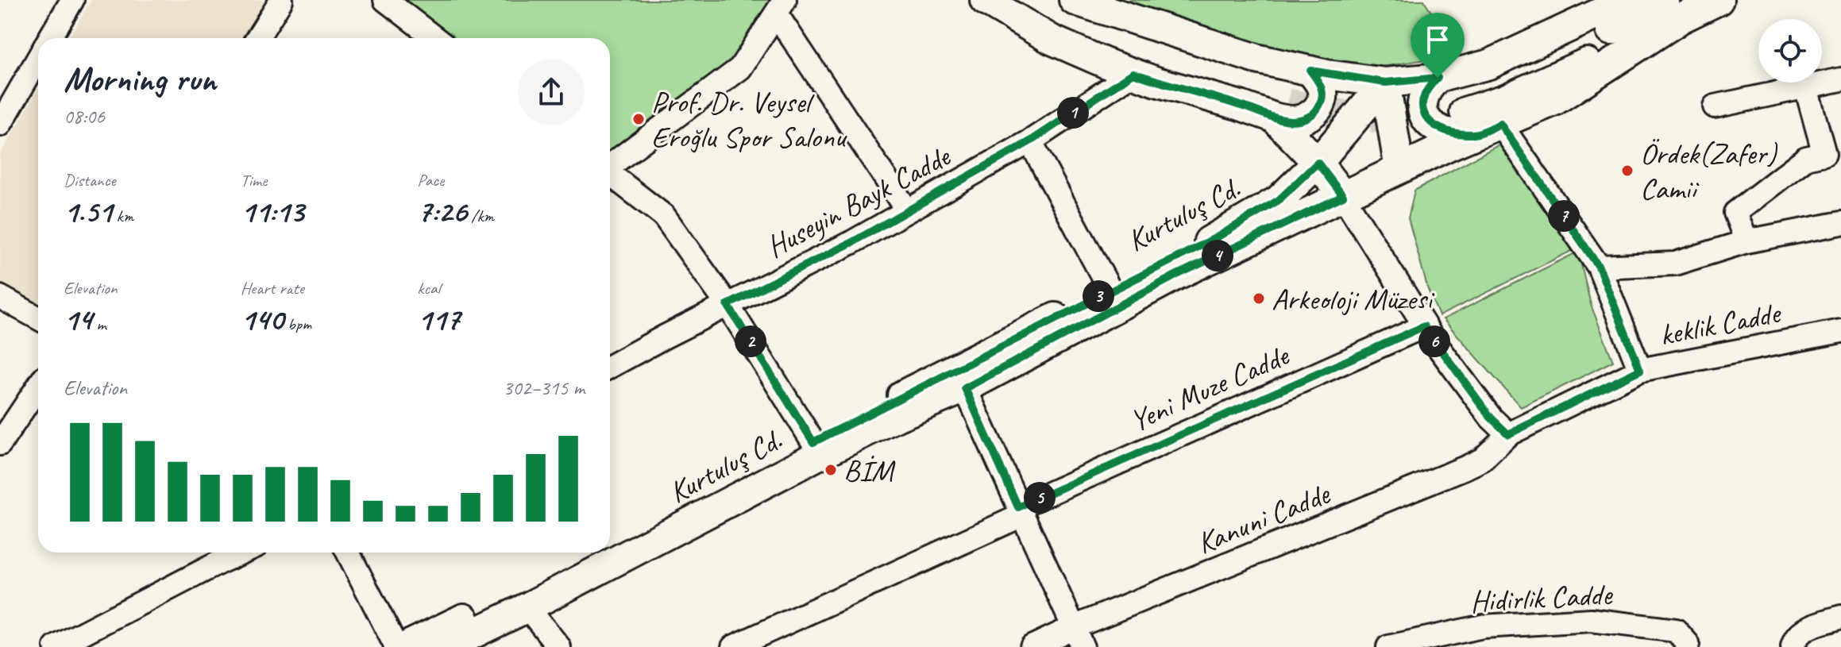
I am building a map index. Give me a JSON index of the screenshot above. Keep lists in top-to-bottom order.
{
  "streets": {
    "main road": ["Kurtuluş Cd."],
    "street": [
      "Huseyin Bayk Cadde",
      "keklik Cadde",
      "Yeni Muze Cadde",
      "Kanuni Cadde",
      "Hidirlik Cadde"
    ]
  },
  "crossings": [
    ["keklik Cadde", "Kanuni Cadde"]
  ],
  "places": [
    "Prof. Dr. Veysel Eroğlu Spor Salonu",
    "Ördek(Zafer) Camii",
    "Arkeoloji Müzesi",
    "BİM"
  ],
  "page": {
    "heading": ["Morning run", "08:06"],
    "pins": [
      "1",
      "7",
      "4",
      "3",
      "2",
      "6",
      "5"
    ],
    "stats": [
      ["Distance", "1.51 km"],
      ["Time", "11:13"],
      ["Pace", "7:26 /km"],
      ["Elevation", "14 m"],
      ["Heart rate", "140 bpm"],
      ["kcal", "117"]
    ],
    "chart": ["Elevation", "302–315 m"]
  }
}
